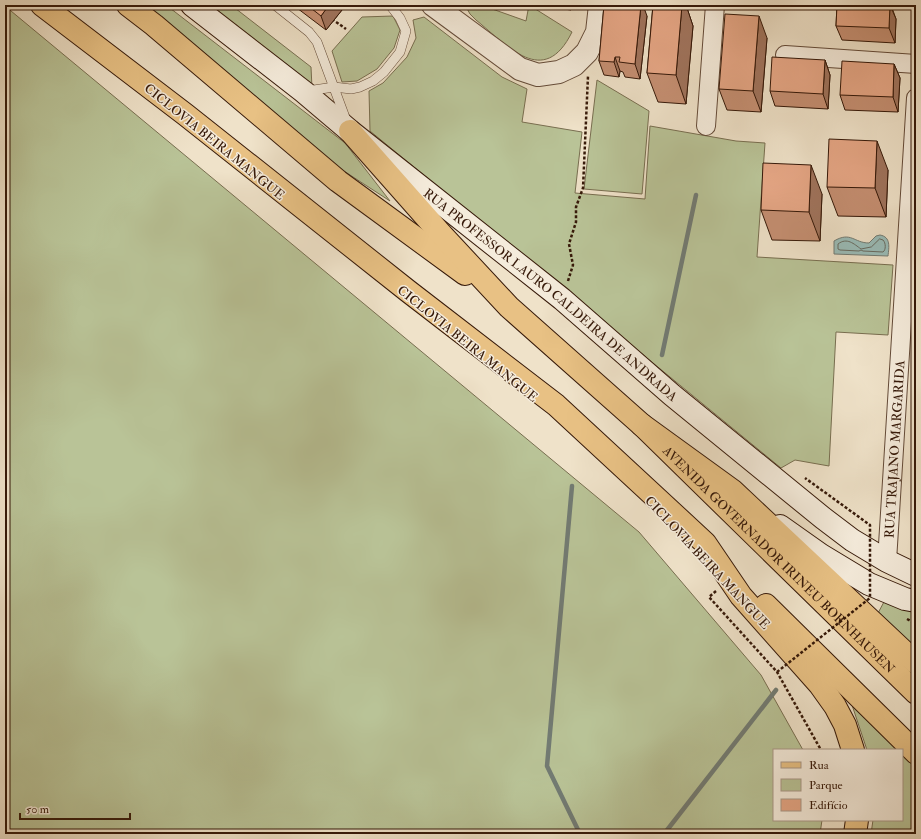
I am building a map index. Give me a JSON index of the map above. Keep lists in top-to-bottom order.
{
  "streets": {
    "main road": ["RUA PROFESSOR LAURO CALDEIRA DE ANDRADA", "AVENIDA GOVERNADOR IRINEU BORNHAUSEN"],
    "street": ["RUA TRAJANO MARGARIDA"]
  },
  "crossings": [
    ["RUA PROFESSOR LAURO CALDEIRA DE ANDRADA", "RUA TRAJANO MARGARIDA"]
  ],
  "legend": ["Rua", "Parque", "Edifício"],
  "scale_bar": "50 m"
}
